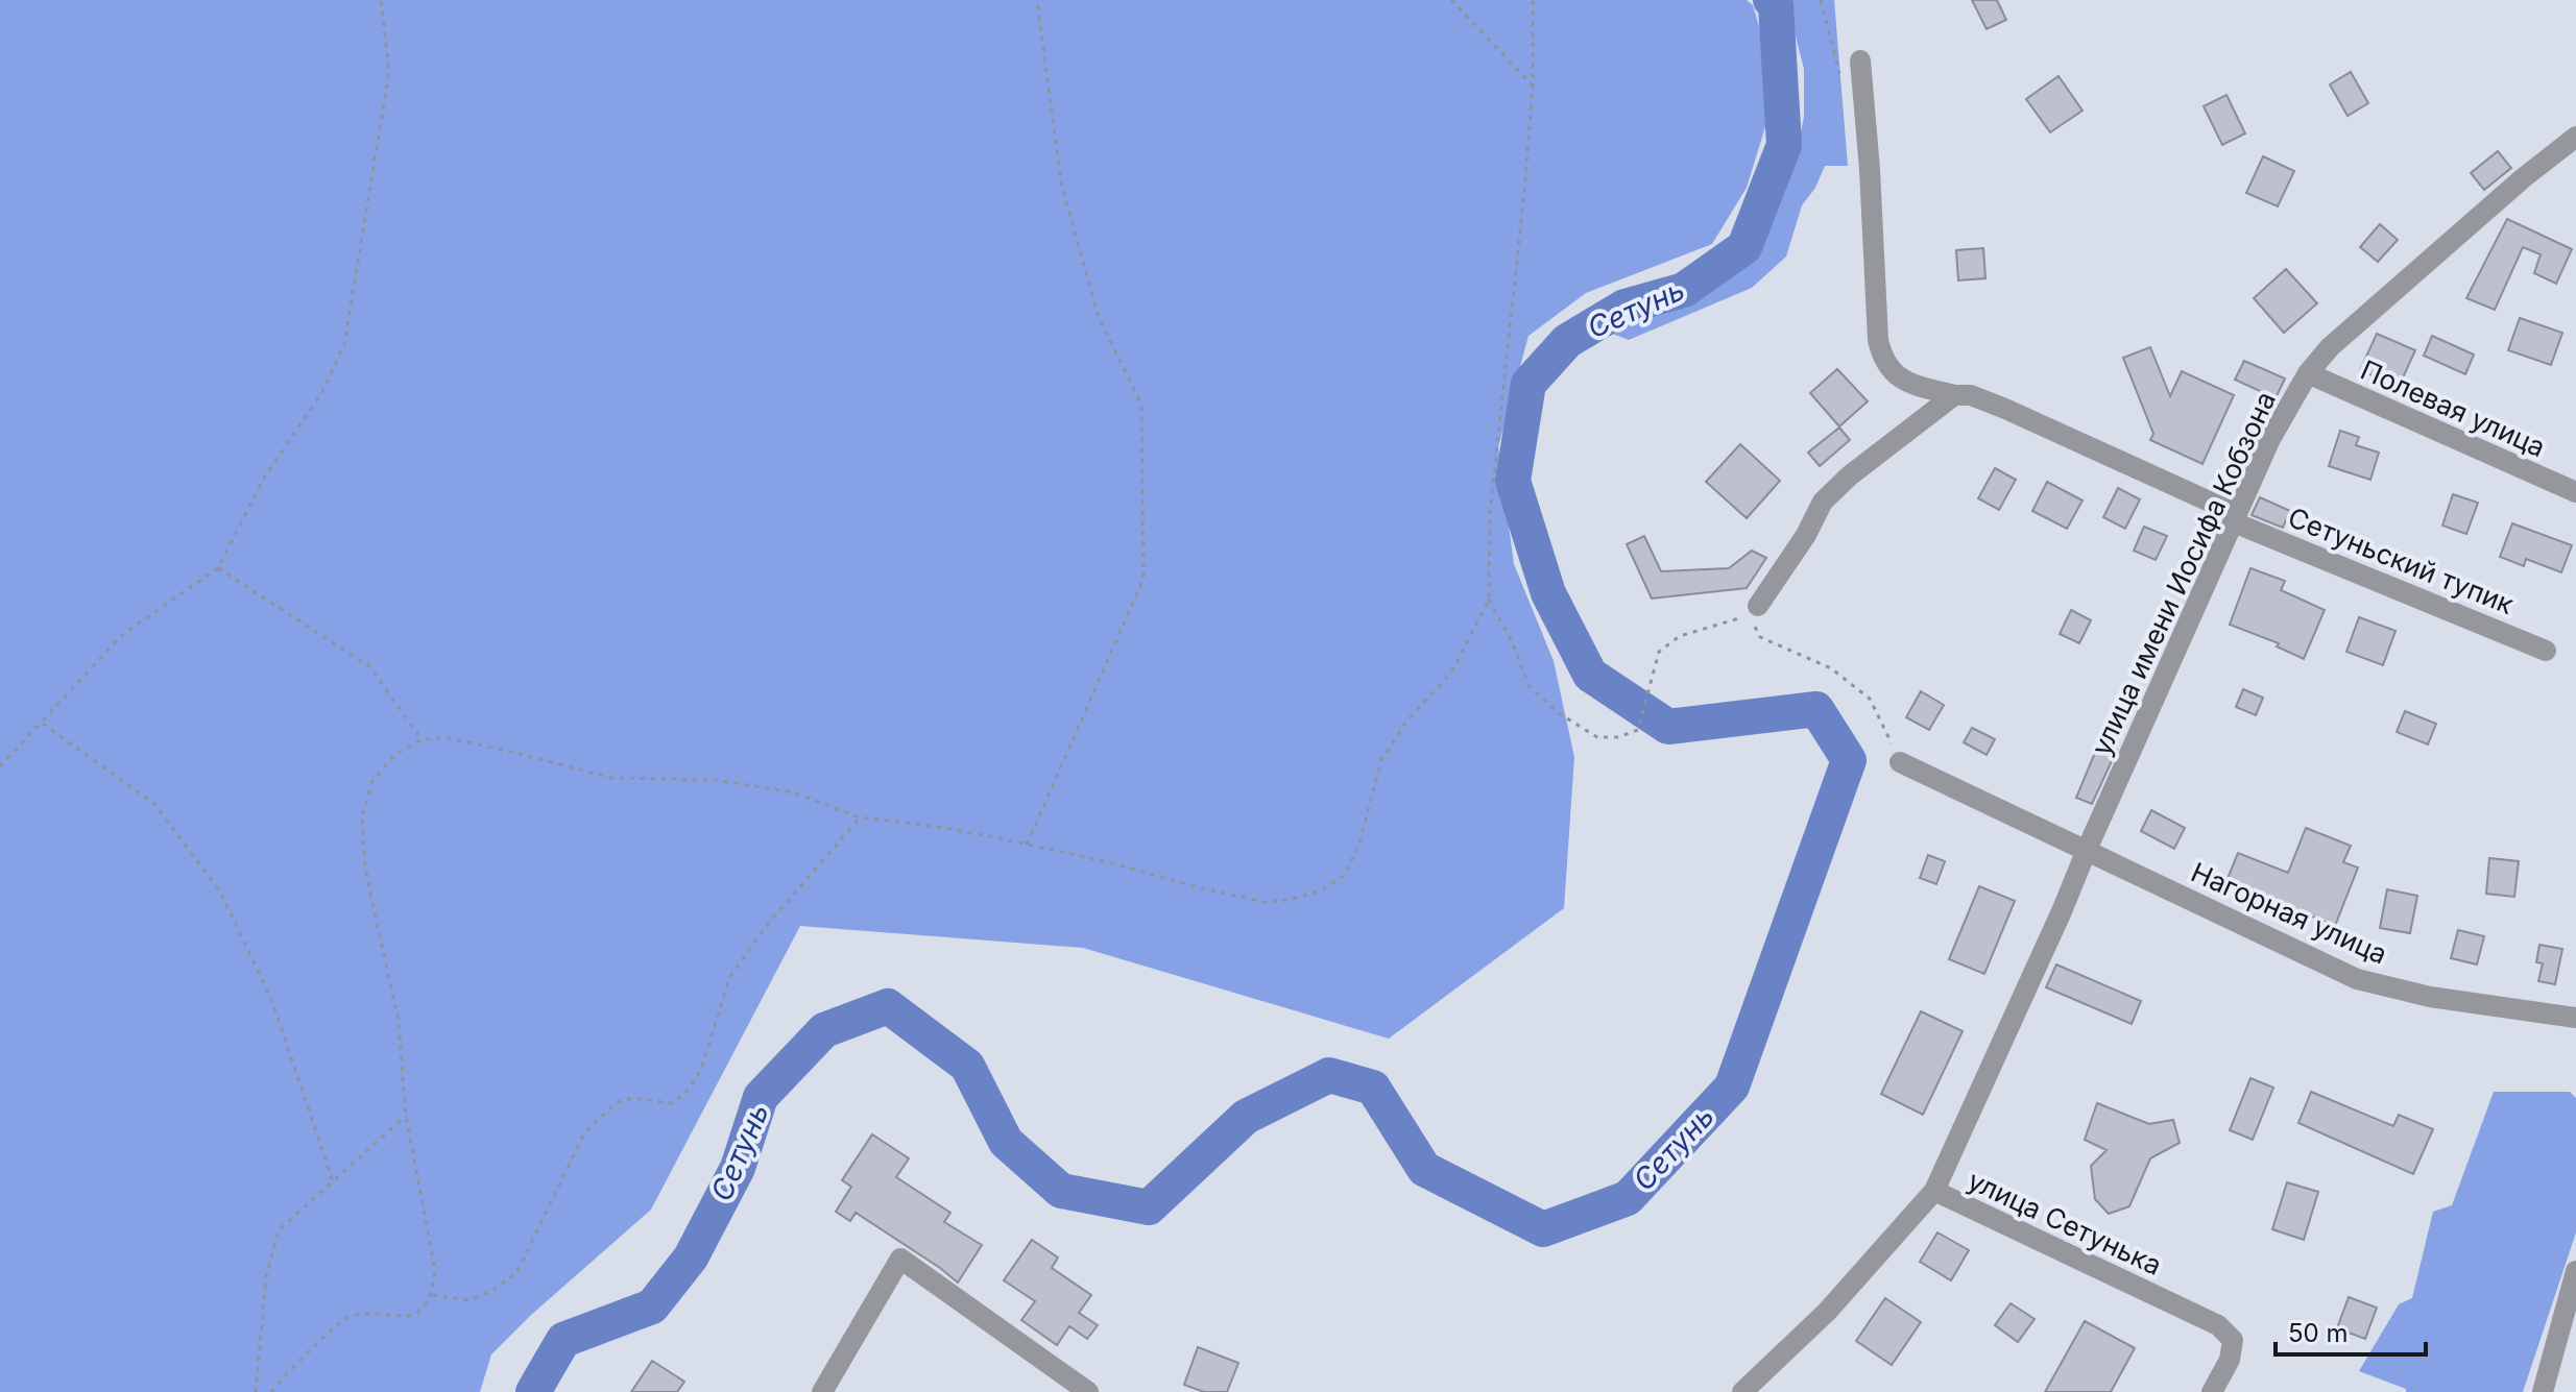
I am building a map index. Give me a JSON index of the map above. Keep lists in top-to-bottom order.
{
  "streets": {
    "street": [
      "Полевая улица",
      "Сетуньский тупик",
      "улица имени Иосифа Кобзона",
      "Нагорная улица",
      "улица Сетунька"
    ]
  },
  "crossings": [
    ["Полевая улица", "улица имени Иосифа Кобзона"],
    ["Сетуньский тупик", "улица имени Иосифа Кобзона"],
    ["улица имени Иосифа Кобзона", "Нагорная улица"],
    ["улица имени Иосифа Кобзона", "улица Сетунька"]
  ],
  "water": ["Сетунь"],
  "scale_bar": "50 m"
}
